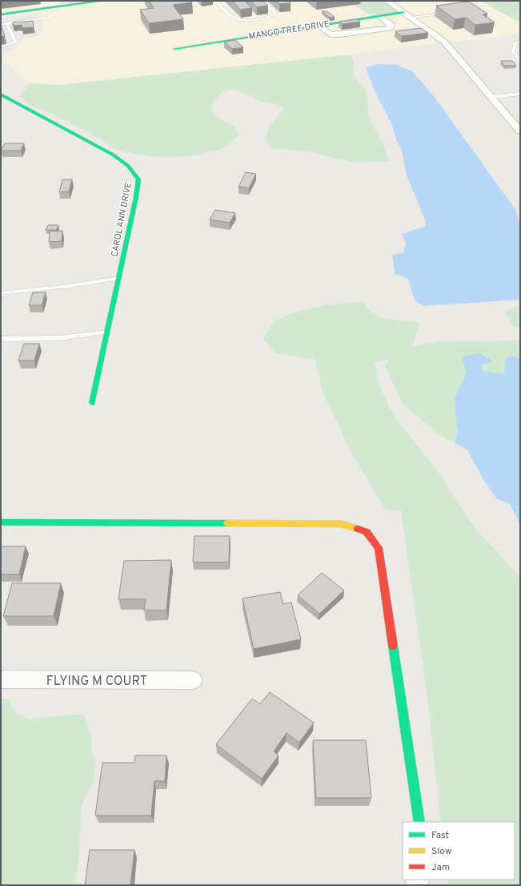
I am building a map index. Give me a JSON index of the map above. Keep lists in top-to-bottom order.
{
  "streets": {
    "street": ["MANGO TREE DRIVE", "CAROL ANN DRIVE", "FLYING M COURT"]
  },
  "legend": ["Fast", "Slow", "Jam"]
}
